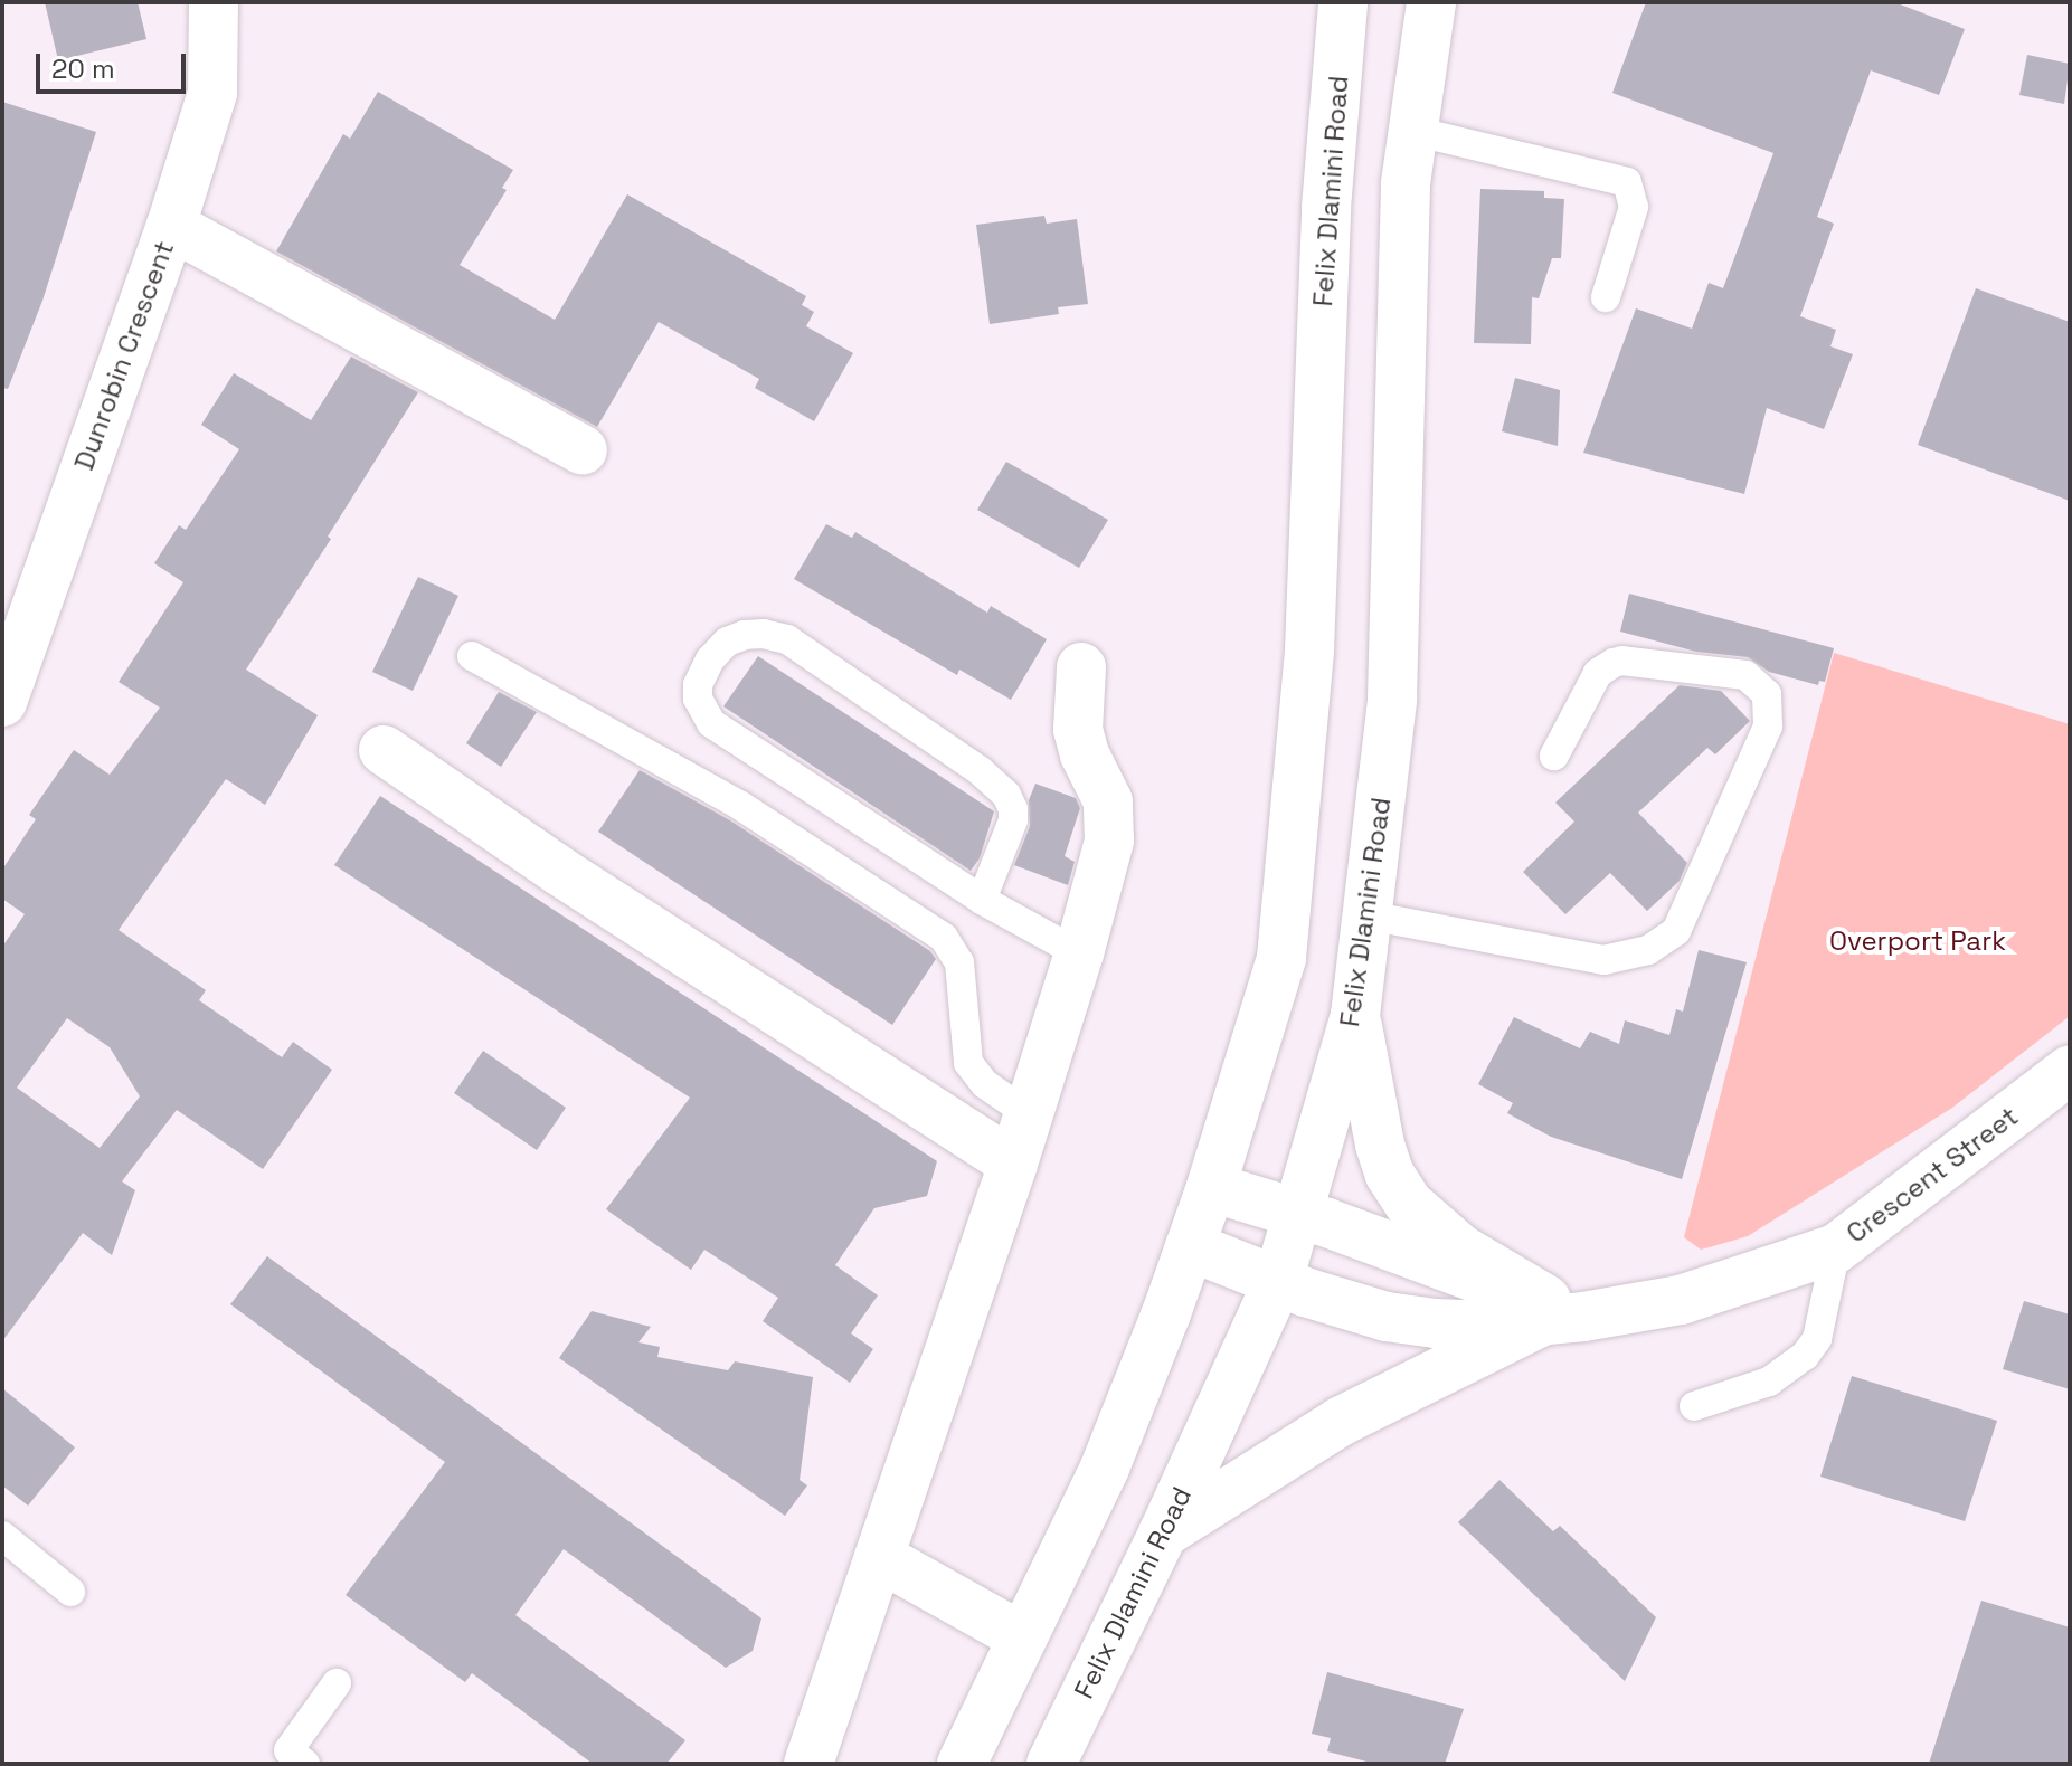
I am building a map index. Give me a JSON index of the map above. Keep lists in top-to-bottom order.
{
  "streets": {
    "street": ["Felix Dlamini Road", "Dunrobin Crescent", "Crescent Street"]
  },
  "crossings": [
    ["Felix Dlamini Road", "Crescent Street"]
  ],
  "parks": ["Overport Park"],
  "scale_bar": "20 m"
}
